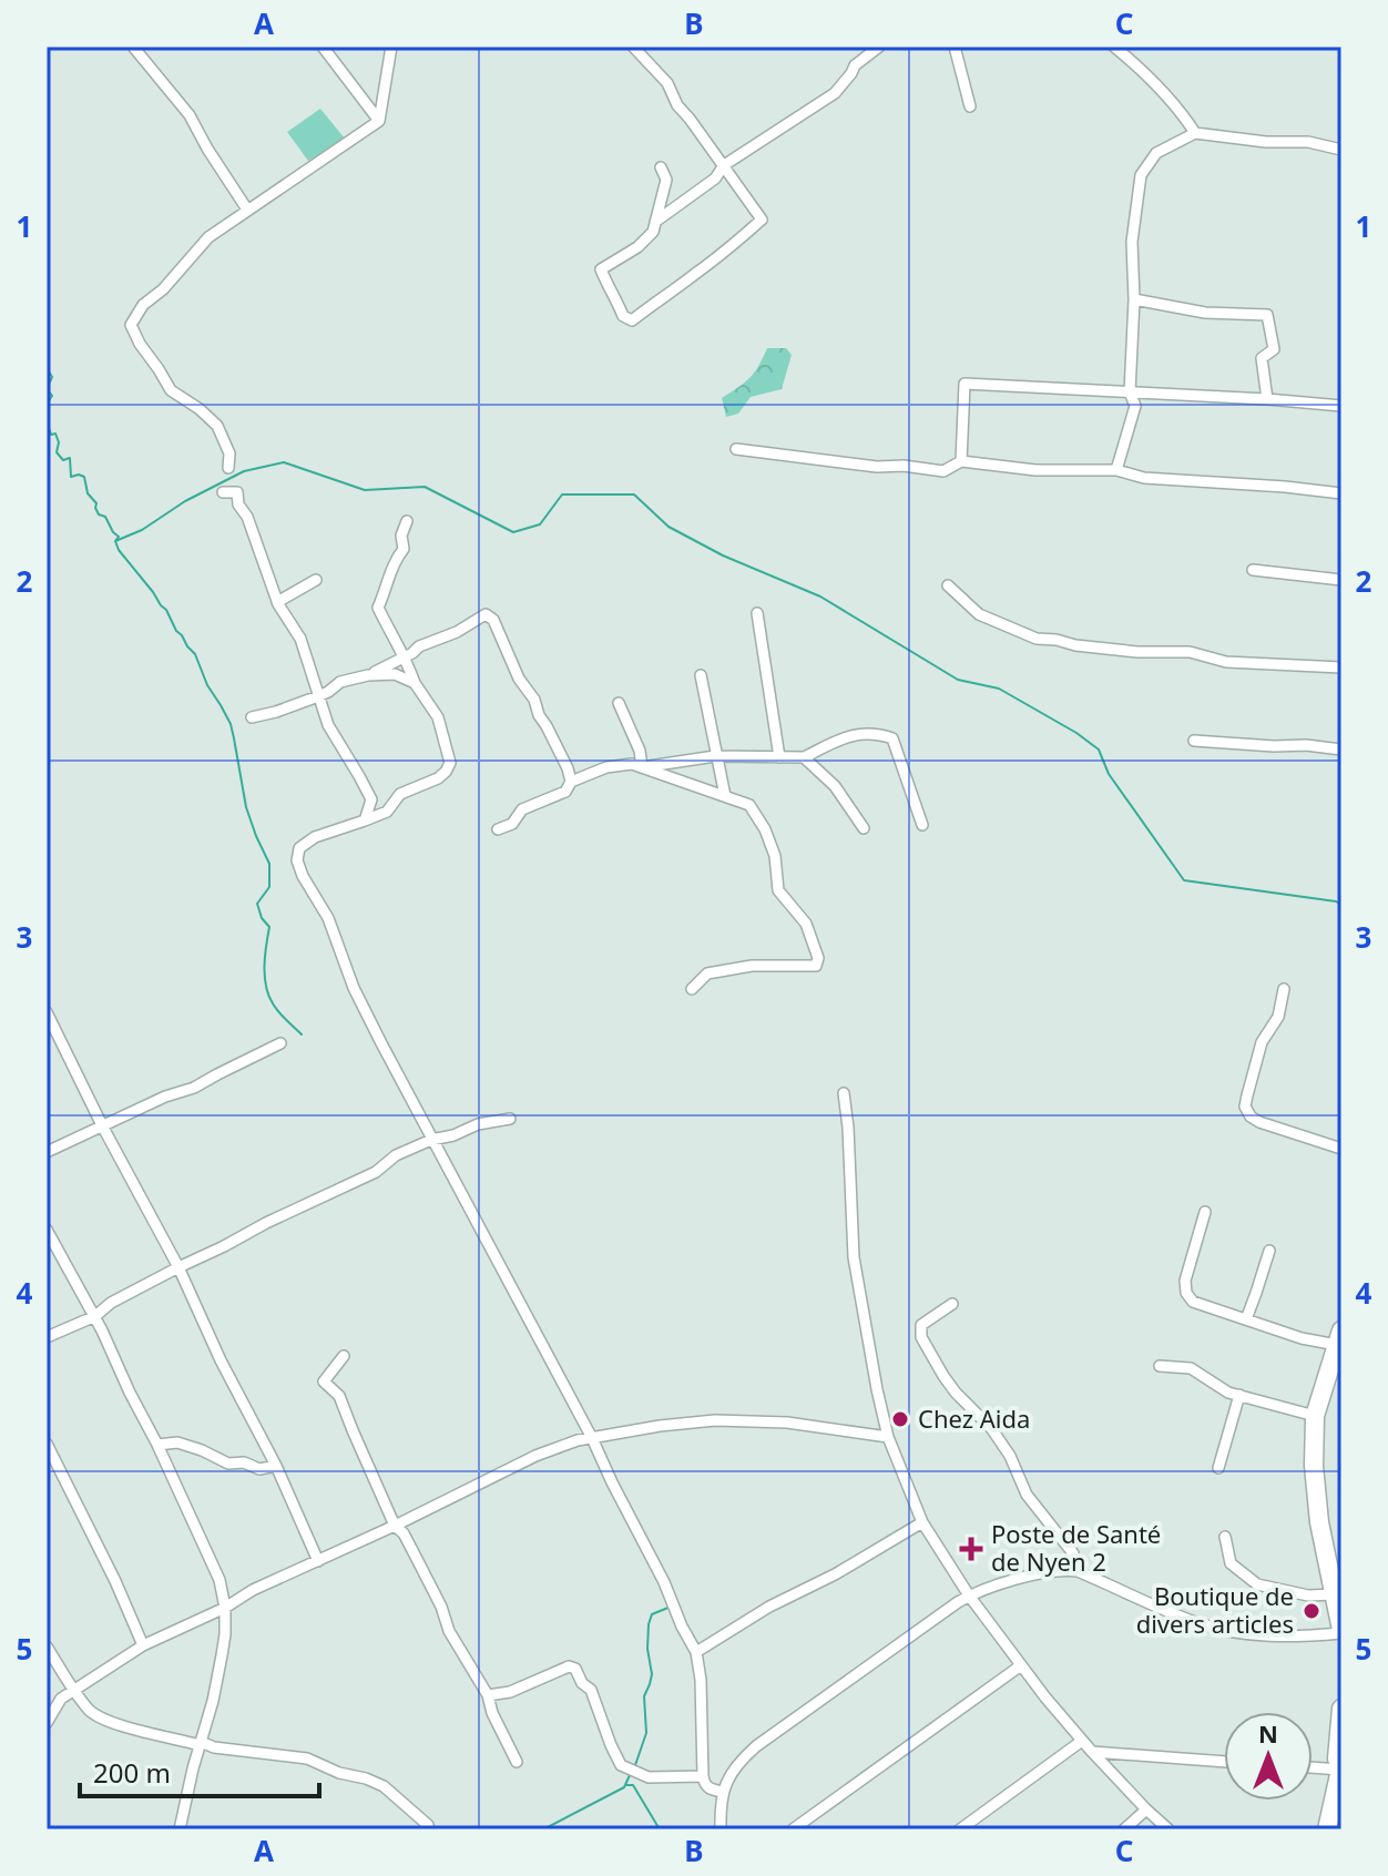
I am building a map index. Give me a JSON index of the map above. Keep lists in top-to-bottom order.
{
  "places": {
    "other": ["Chez Aida", "Boutique de divers articles"],
    "health": ["Poste de Santé de Nyen 2"]
  },
  "scale_bar": "200 m",
  "north": "top",
  "grid": {
    "columns": ["A", "B", "C"],
    "rows": [
      "1",
      "2",
      "3",
      "4",
      "5"
    ]
  }
}
